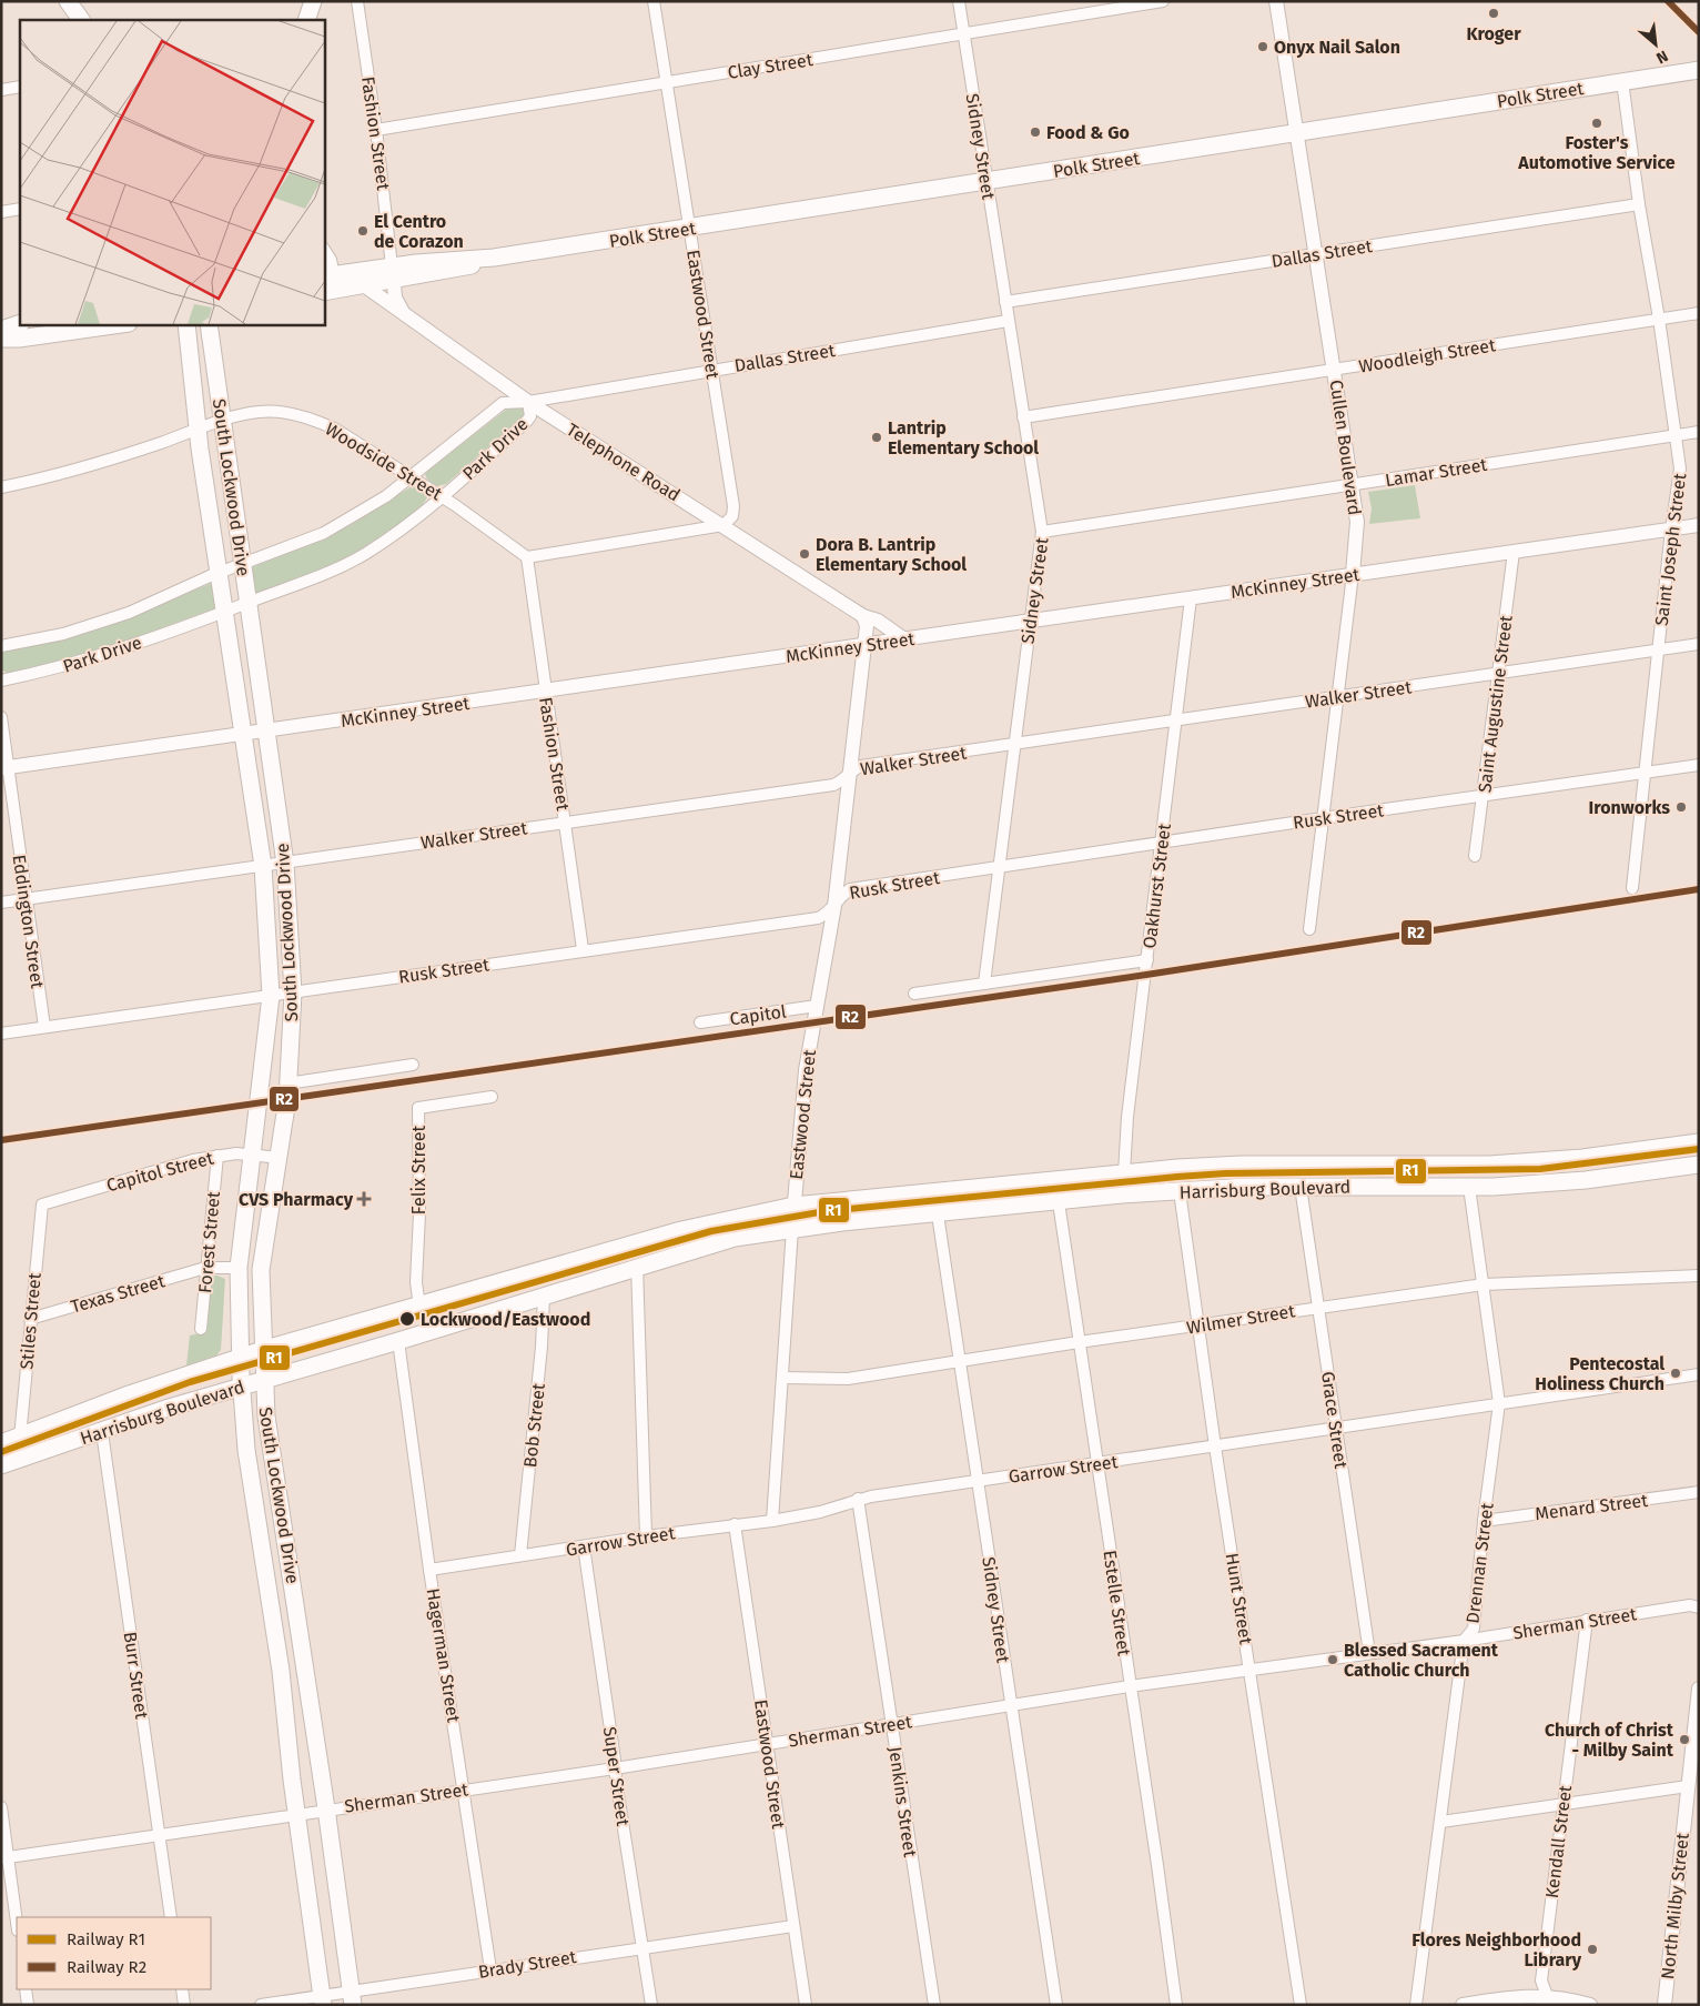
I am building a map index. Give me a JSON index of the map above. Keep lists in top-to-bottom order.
{
  "streets": {
    "main road": ["Polk Street", "South Lockwood Drive", "Harrisburg Boulevard"],
    "street": [
      "Clay Street",
      "Fashion Street",
      "Sidney Street",
      "Dallas Street",
      "Eastwood Street",
      "Woodleigh Street",
      "Cullen Boulevard",
      "Park Drive",
      "Woodside Street",
      "Telephone Road",
      "Lamar Street",
      "Saint Joseph Street",
      "McKinney Street",
      "Walker Street",
      "Saint Augustine Street",
      "Rusk Street",
      "Oakhurst Street",
      "Eddington Street",
      "Capitol",
      "Felix Street",
      "Capitol Street",
      "Forest Street",
      "Texas Street",
      "Wilmer Street",
      "Stiles Street",
      "Grace Street",
      "Bob Street",
      "Garrow Street",
      "Menard Street",
      "Drennan Street",
      "Hunt Street",
      "Estelle Street",
      "Sherman Street",
      "Hagerman Street",
      "Burr Street",
      "Super Street",
      "Jenkins Street",
      "Kendall Street",
      "North Milby Street",
      "Brady Street"
    ]
  },
  "crossings": [
    ["Clay Street", "Fashion Street"],
    ["Clay Street", "Sidney Street"],
    ["Clay Street", "Eastwood Street"],
    ["Polk Street", "Fashion Street"],
    ["Polk Street", "Sidney Street"],
    ["Polk Street", "Eastwood Street"],
    ["Polk Street", "Cullen Boulevard"],
    ["Polk Street", "Telephone Road"],
    ["Polk Street", "Saint Joseph Street"],
    ["Fashion Street", "Woodside Street"],
    ["Fashion Street", "McKinney Street"],
    ["Fashion Street", "Walker Street"],
    ["Fashion Street", "Rusk Street"],
    ["Sidney Street", "Dallas Street"],
    ["Sidney Street", "Woodleigh Street"],
    ["Sidney Street", "Lamar Street"],
    ["Sidney Street", "McKinney Street"],
    ["Sidney Street", "Walker Street"],
    ["Sidney Street", "Rusk Street"],
    ["Sidney Street", "Harrisburg Boulevard"],
    ["Sidney Street", "Wilmer Street"],
    ["Sidney Street", "Garrow Street"],
    ["Sidney Street", "Sherman Street"],
    ["Dallas Street", "Eastwood Street"],
    ["Dallas Street", "Cullen Boulevard"],
    ["Dallas Street", "Park Drive"],
    ["Dallas Street", "Telephone Road"],
    ["Dallas Street", "Saint Joseph Street"],
    ["Eastwood Street", "Telephone Road"],
    ["Eastwood Street", "McKinney Street"],
    ["Eastwood Street", "Walker Street"],
    ["Eastwood Street", "Rusk Street"],
    ["Eastwood Street", "Capitol"],
    ["Eastwood Street", "Harrisburg Boulevard"],
    ["Eastwood Street", "Wilmer Street"],
    ["Eastwood Street", "Garrow Street"],
    ["Eastwood Street", "Sherman Street"],
    ["Eastwood Street", "Brady Street"],
    ["Woodleigh Street", "Cullen Boulevard"],
    ["Woodleigh Street", "Saint Joseph Street"],
    ["Cullen Boulevard", "Lamar Street"],
    ["Cullen Boulevard", "McKinney Street"],
    ["Cullen Boulevard", "Walker Street"],
    ["Cullen Boulevard", "Rusk Street"],
    ["Park Drive", "Woodside Street"],
    ["Park Drive", "Telephone Road"],
    ["Park Drive", "South Lockwood Drive"],
    ["Woodside Street", "South Lockwood Drive"],
    ["Telephone Road", "McKinney Street"],
    ["Lamar Street", "Saint Joseph Street"],
    ["South Lockwood Drive", "McKinney Street"],
    ["South Lockwood Drive", "Walker Street"],
    ["South Lockwood Drive", "Rusk Street"],
    ["South Lockwood Drive", "Capitol Street"],
    ["South Lockwood Drive", "Harrisburg Boulevard"],
    ["South Lockwood Drive", "Texas Street"],
    ["South Lockwood Drive", "Sherman Street"],
    ["South Lockwood Drive", "Brady Street"],
    ["Saint Joseph Street", "McKinney Street"],
    ["Saint Joseph Street", "Walker Street"],
    ["Saint Joseph Street", "Rusk Street"],
    ["McKinney Street", "Saint Augustine Street"],
    ["McKinney Street", "Oakhurst Street"],
    ["McKinney Street", "Eddington Street"],
    ["Walker Street", "Saint Augustine Street"],
    ["Walker Street", "Oakhurst Street"],
    ["Walker Street", "Eddington Street"],
    ["Saint Augustine Street", "Rusk Street"],
    ["Rusk Street", "Oakhurst Street"],
    ["Rusk Street", "Eddington Street"],
    ["Oakhurst Street", "Harrisburg Boulevard"],
    ["Felix Street", "Harrisburg Boulevard"],
    ["Capitol Street", "Forest Street"],
    ["Capitol Street", "Stiles Street"],
    ["Harrisburg Boulevard", "Stiles Street"],
    ["Harrisburg Boulevard", "Grace Street"],
    ["Harrisburg Boulevard", "Bob Street"],
    ["Harrisburg Boulevard", "Drennan Street"],
    ["Harrisburg Boulevard", "Hunt Street"],
    ["Harrisburg Boulevard", "Estelle Street"],
    ["Harrisburg Boulevard", "Hagerman Street"],
    ["Harrisburg Boulevard", "Burr Street"],
    ["Forest Street", "Texas Street"],
    ["Texas Street", "Stiles Street"],
    ["Wilmer Street", "Grace Street"],
    ["Wilmer Street", "Drennan Street"],
    ["Wilmer Street", "Hunt Street"],
    ["Wilmer Street", "Estelle Street"],
    ["Grace Street", "Garrow Street"],
    ["Grace Street", "Sherman Street"],
    ["Bob Street", "Garrow Street"],
    ["Garrow Street", "Drennan Street"],
    ["Garrow Street", "Hunt Street"],
    ["Garrow Street", "Estelle Street"],
    ["Garrow Street", "Hagerman Street"],
    ["Garrow Street", "Super Street"],
    ["Garrow Street", "Jenkins Street"],
    ["Menard Street", "Drennan Street"],
    ["Drennan Street", "Sherman Street"],
    ["Hunt Street", "Sherman Street"],
    ["Estelle Street", "Sherman Street"],
    ["Sherman Street", "Hagerman Street"],
    ["Sherman Street", "Burr Street"],
    ["Sherman Street", "Super Street"],
    ["Sherman Street", "Jenkins Street"],
    ["Sherman Street", "Kendall Street"],
    ["Hagerman Street", "Brady Street"],
    ["Super Street", "Brady Street"]
  ],
  "places": {
    "other": [
      "Kroger",
      "Onyx Nail Salon",
      "Foster's Automotive Service",
      "Food & Go",
      "El Centro de Corazon",
      "Lantrip Elementary School",
      "Dora B. Lantrip Elementary School",
      "Ironworks",
      "Lockwood/Eastwood",
      "Pentecostal Holiness Church",
      "Blessed Sacrament Catholic Church",
      "Church of Christ - Milby Saint",
      "Flores Neighborhood Library"
    ],
    "health": ["CVS Pharmacy"]
  },
  "lines": ["rail line R2", "rail line R1"],
  "legend": ["Railway R1", "Railway R2"],
  "north": "bottom right"
}
